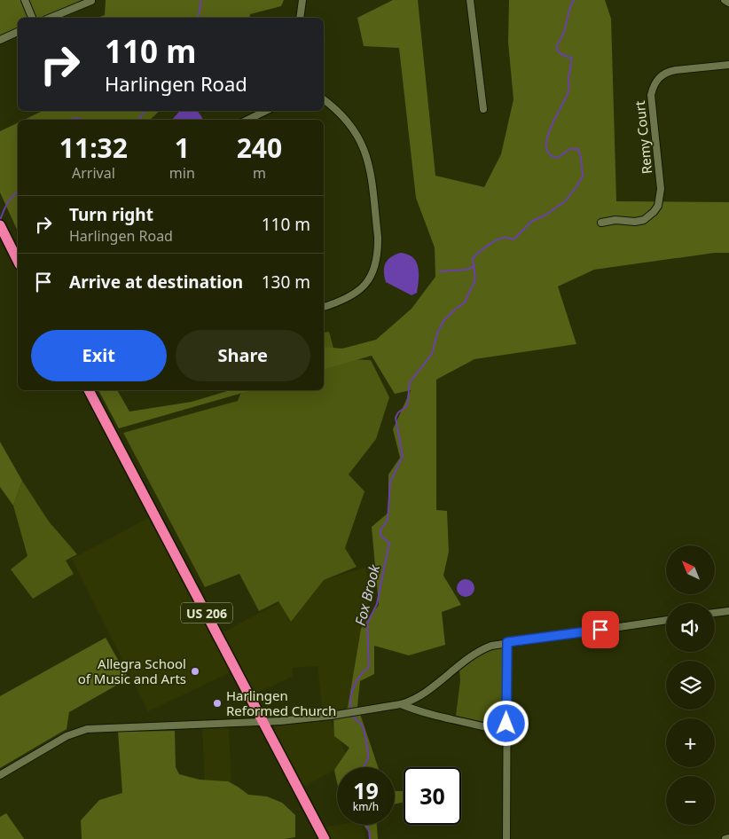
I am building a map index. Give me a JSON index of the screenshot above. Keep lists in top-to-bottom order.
{
  "streets": {
    "highway": ["US 206"],
    "street": ["Remy Court"]
  },
  "water": ["Fox Brook"],
  "places": ["Allegra School of Music and Arts", "Harlingen Reformed Church"],
  "north": "top left",
  "page": {
    "turn": ["110 m", "Harlingen Road"],
    "eta": [
      "11:32",
      "Arrival",
      "1",
      "min",
      "240",
      "m"
    ],
    "list": [
      {
        "name": "Turn right",
        "note": "Harlingen Road",
        "value": "110 m"
      },
      {
        "name": "Arrive at destination",
        "value": "130 m"
      }
    ],
    "buttons": ["Exit", "Share"],
    "map_buttons": ["+", "−"],
    "speed": "19 km/h",
    "limit": "30"
  }
}
